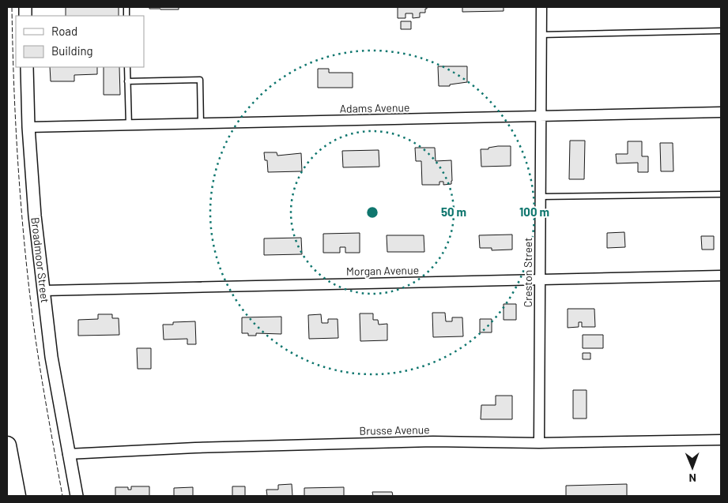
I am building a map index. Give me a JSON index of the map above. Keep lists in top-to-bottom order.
{
  "streets": {
    "street": [
      "Adams Avenue",
      "Broadmoor Street",
      "Morgan Avenue",
      "Creston Street",
      "Brusse Avenue"
    ]
  },
  "crossings": [
    ["Adams Avenue", "Broadmoor Street"],
    ["Adams Avenue", "Creston Street"],
    ["Broadmoor Street", "Morgan Avenue"],
    ["Broadmoor Street", "Brusse Avenue"],
    ["Morgan Avenue", "Creston Street"],
    ["Creston Street", "Brusse Avenue"]
  ],
  "legend": ["Road", "Building"],
  "north": "bottom",
  "rings": ["50 m", "100 m"]
}
